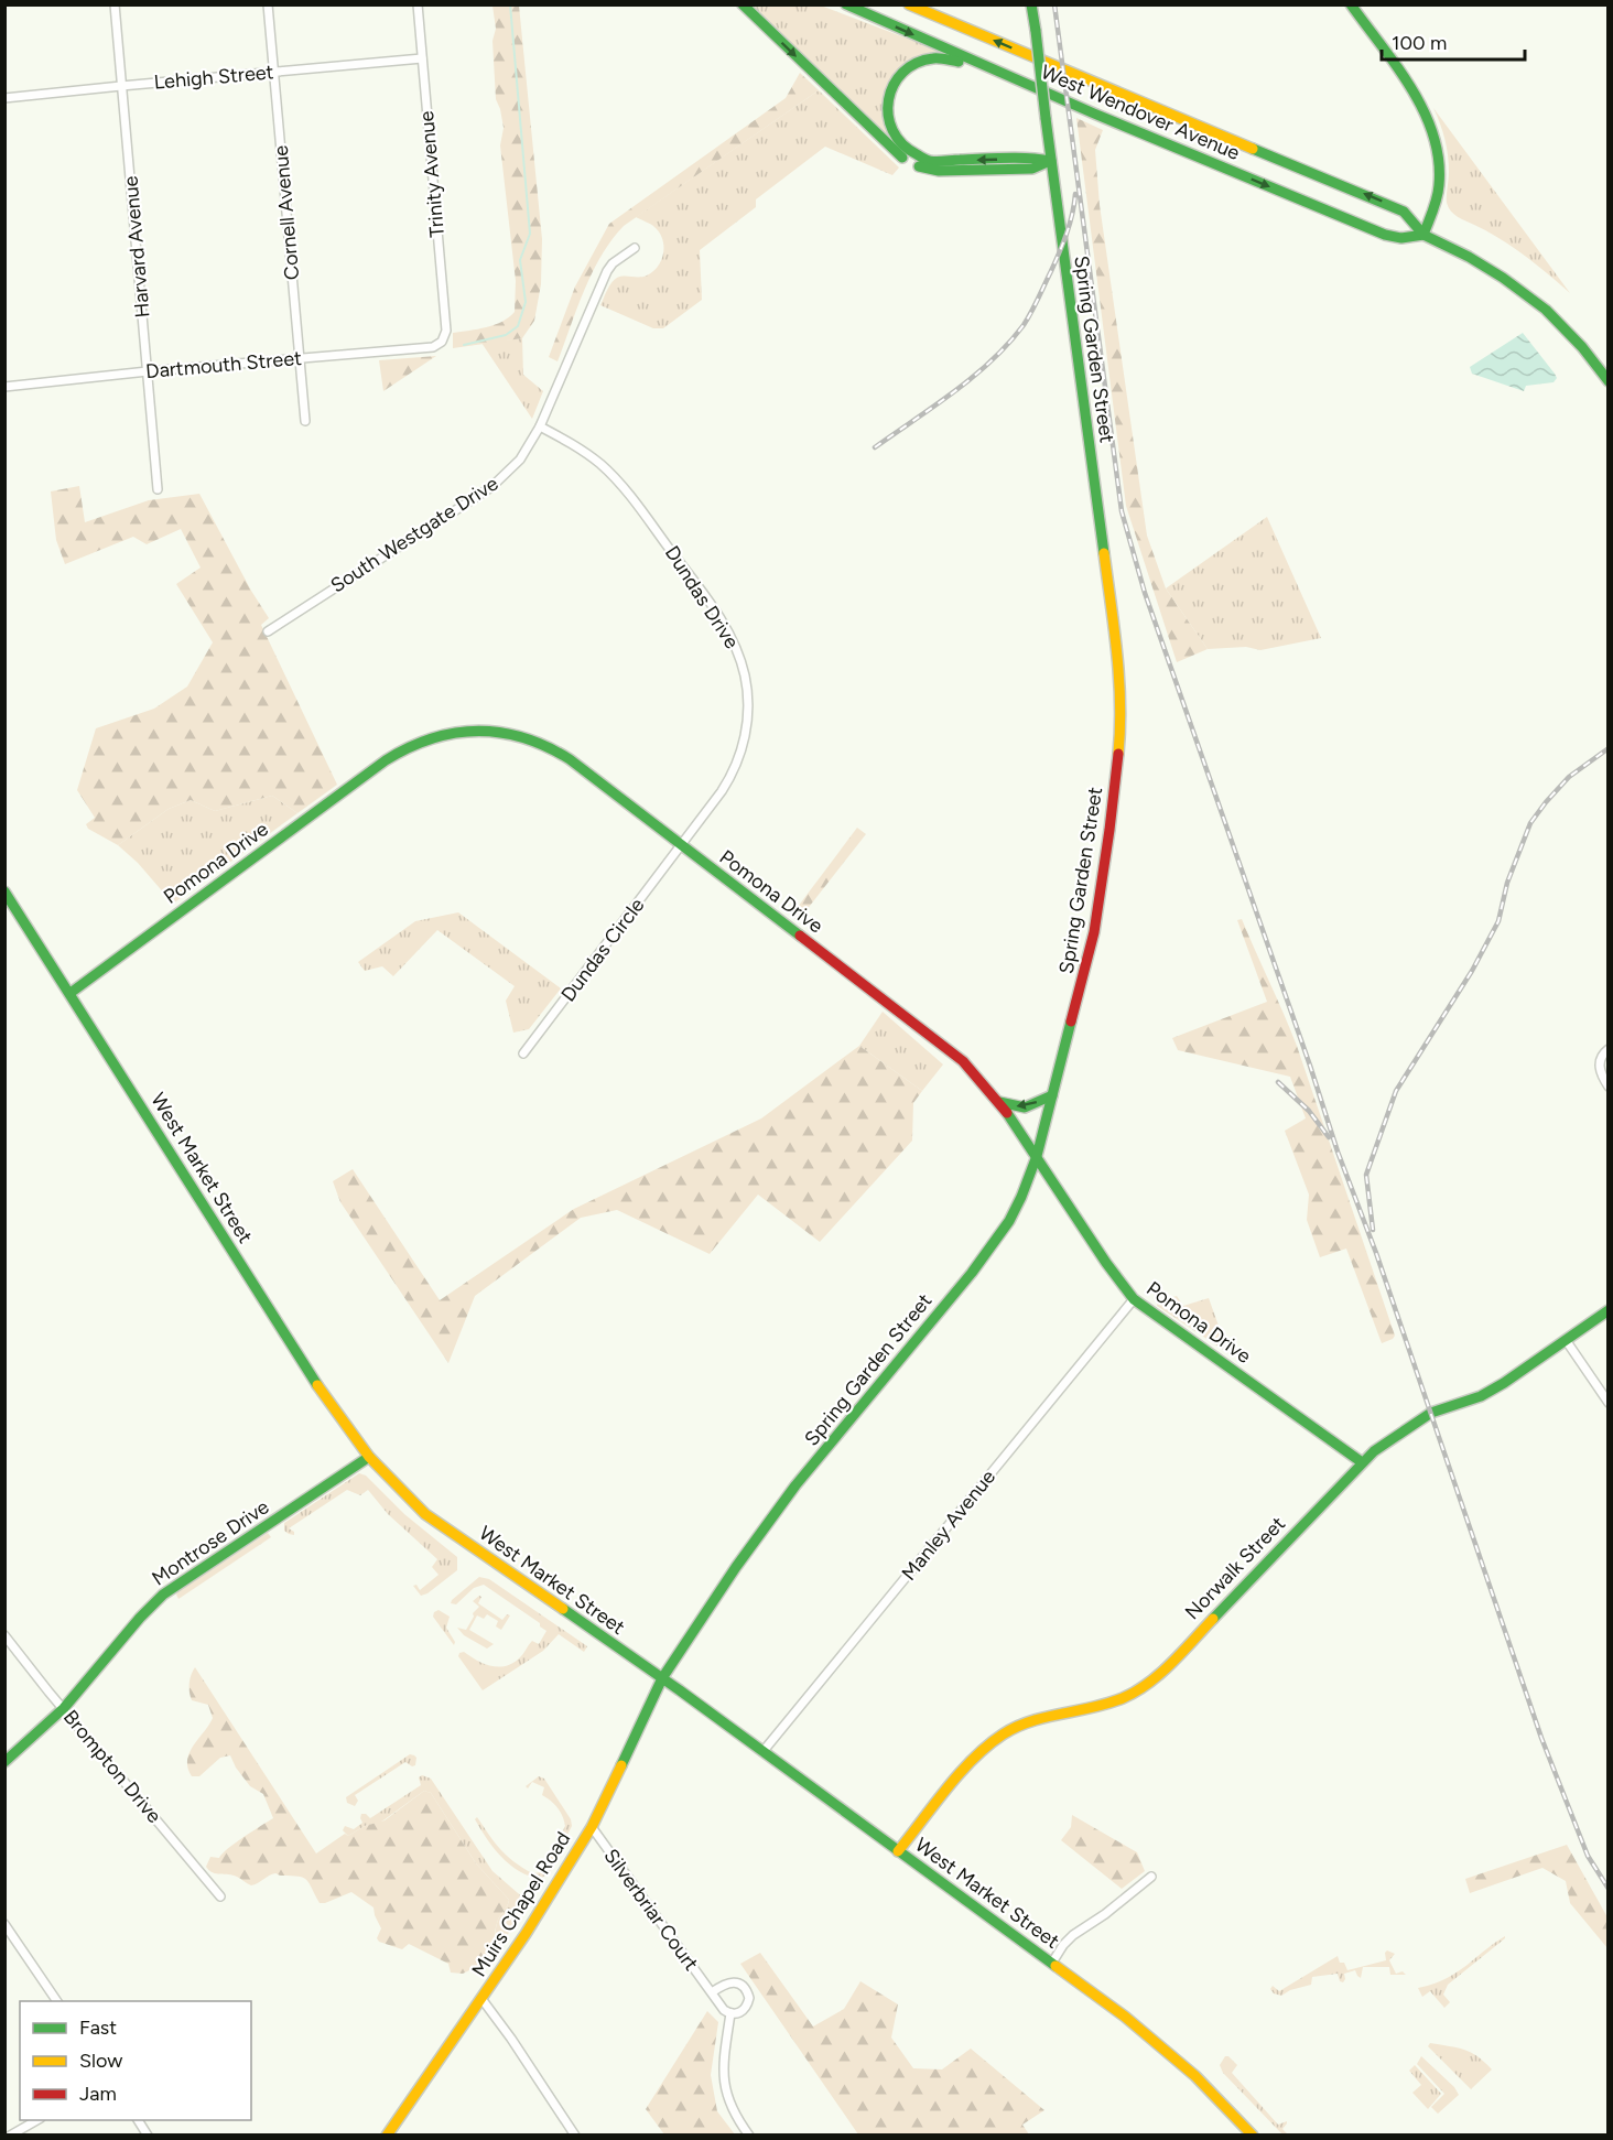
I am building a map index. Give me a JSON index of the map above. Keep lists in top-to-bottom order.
{
  "streets": {
    "main road": [
      "West Wendover Avenue",
      "Spring Garden Street",
      "Pomona Drive",
      "West Market Street",
      "Montrose Drive",
      "Norwalk Street",
      "Muirs Chapel Road"
    ],
    "street": [
      "Lehigh Street",
      "Trinity Avenue",
      "Cornell Avenue",
      "Harvard Avenue",
      "Dartmouth Street",
      "South Westgate Drive",
      "Dundas Drive",
      "Dundas Circle",
      "Manley Avenue",
      "Brompton Drive",
      "Silverbriar Court"
    ]
  },
  "crossings": [
    ["Lehigh Street", "Trinity Avenue"],
    ["Lehigh Street", "Cornell Avenue"],
    ["Lehigh Street", "Harvard Avenue"],
    ["Trinity Avenue", "Dartmouth Street"],
    ["Cornell Avenue", "Dartmouth Street"],
    ["Harvard Avenue", "Dartmouth Street"],
    ["Spring Garden Street", "Pomona Drive"],
    ["Spring Garden Street", "West Market Street"],
    ["Spring Garden Street", "Muirs Chapel Road"],
    ["South Westgate Drive", "Dundas Drive"],
    ["Dundas Drive", "Pomona Drive"],
    ["Dundas Drive", "Dundas Circle"],
    ["Pomona Drive", "Dundas Circle"],
    ["Pomona Drive", "West Market Street"],
    ["Pomona Drive", "Manley Avenue"],
    ["Pomona Drive", "Norwalk Street"],
    ["West Market Street", "Manley Avenue"],
    ["West Market Street", "Montrose Drive"],
    ["West Market Street", "Norwalk Street"],
    ["West Market Street", "Muirs Chapel Road"],
    ["Montrose Drive", "Brompton Drive"],
    ["Muirs Chapel Road", "Silverbriar Court"]
  ],
  "legend": ["Fast", "Slow", "Jam"],
  "scale_bar": "100 m"
}
